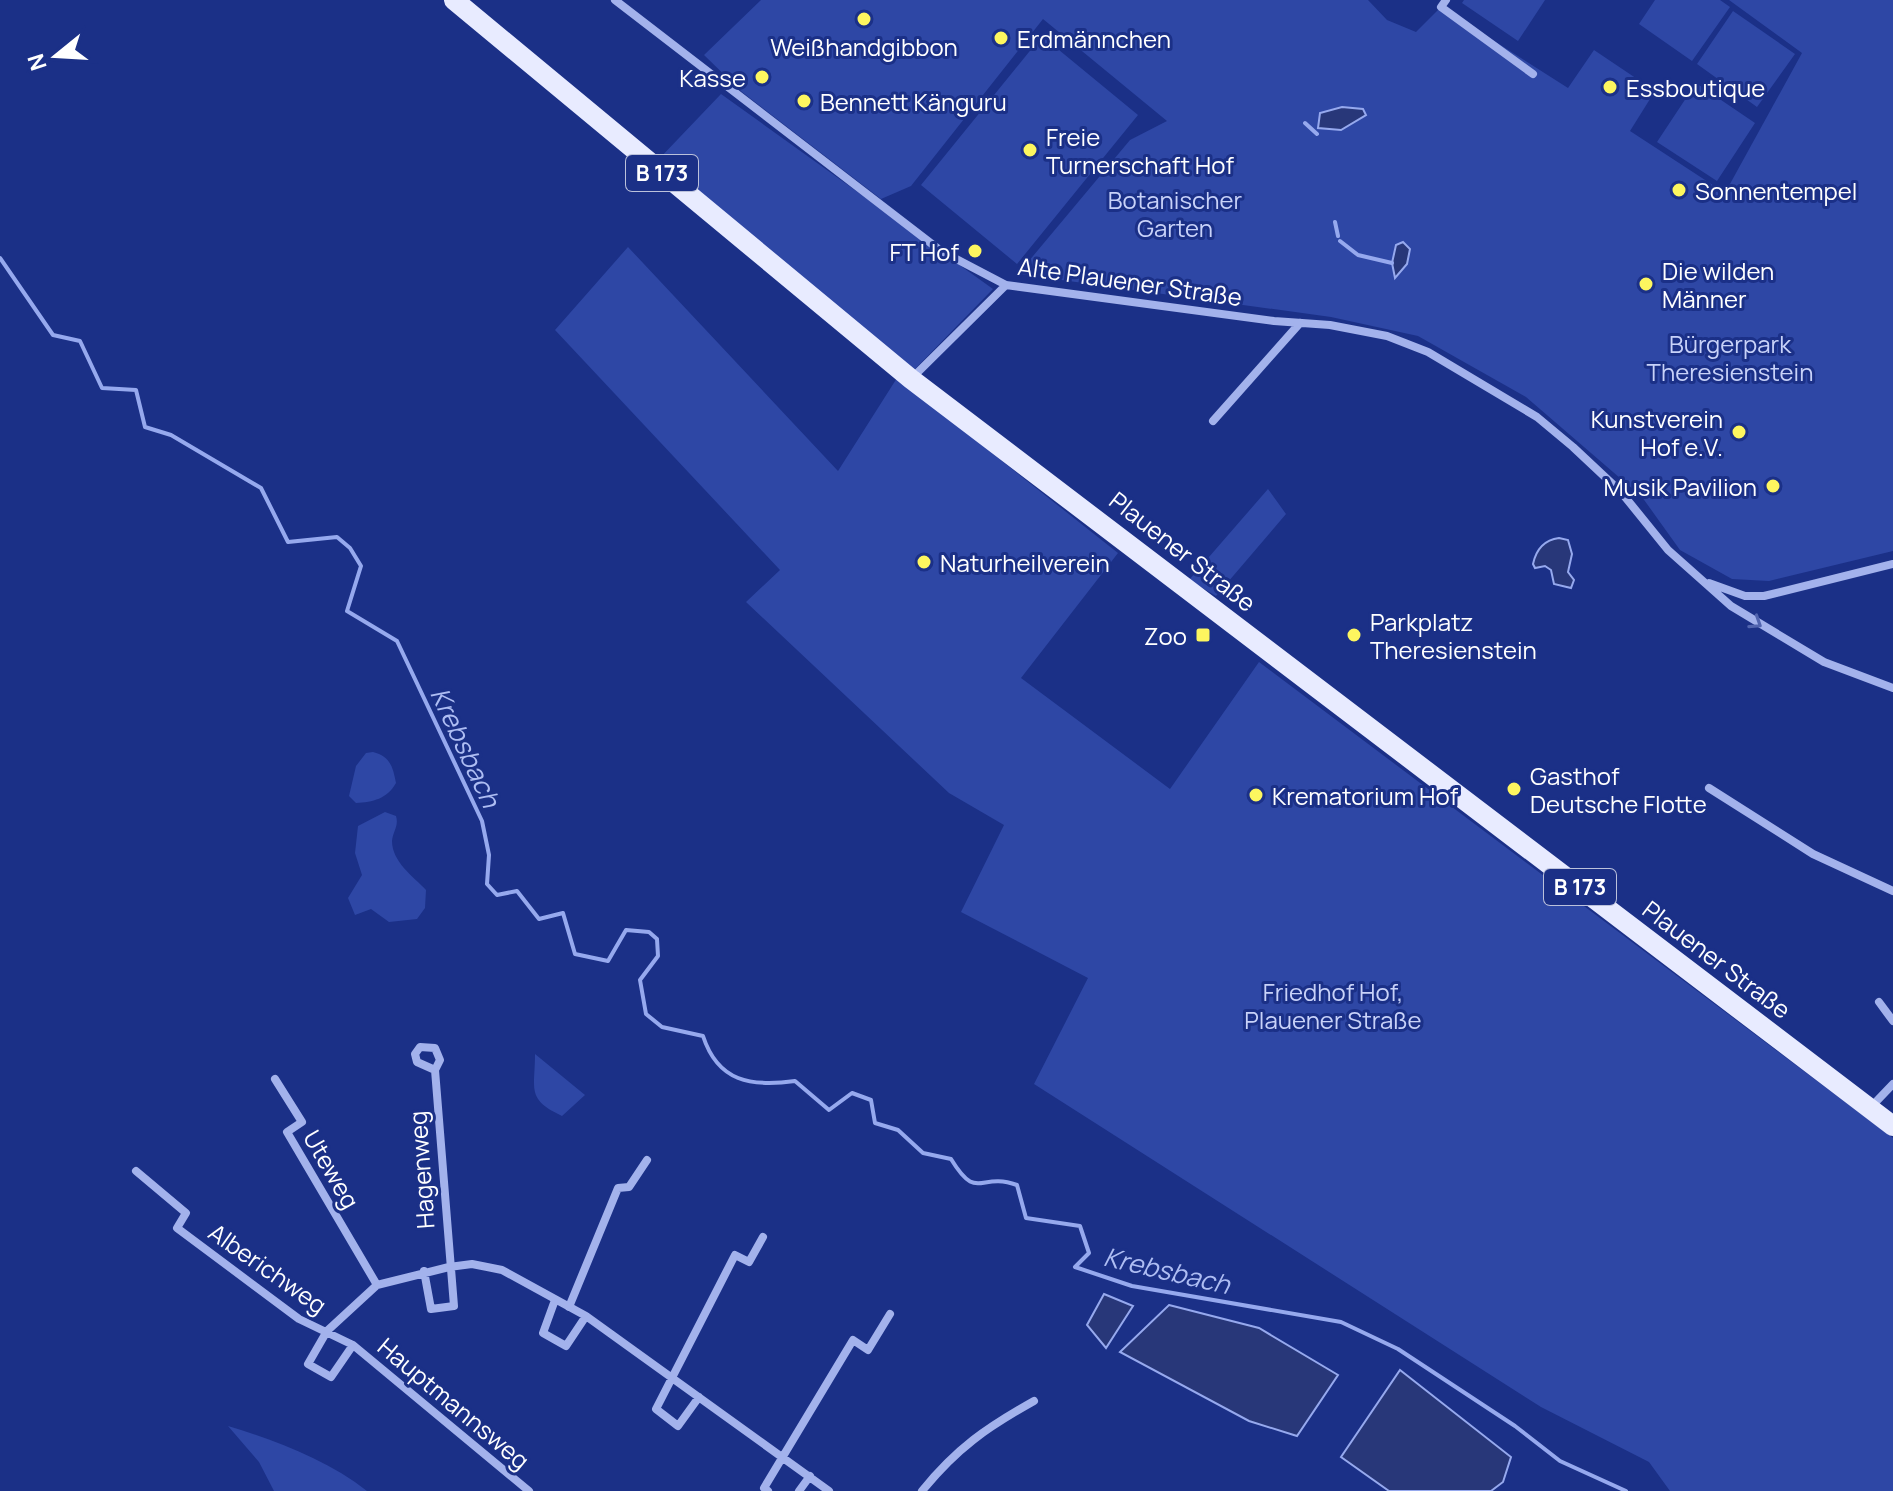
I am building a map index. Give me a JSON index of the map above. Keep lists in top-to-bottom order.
{
  "streets": {
    "main road": ["B 173", "Plauener Straße"],
    "street": [
      "Alte Plauener Straße",
      "Uteweg",
      "Hagenweg",
      "Alberichweg",
      "Hauptmannsweg"
    ]
  },
  "crossings": [
    ["Alberichweg", "Hauptmannsweg"]
  ],
  "water": ["Krebsbach"],
  "parks": ["Botanischer Garten", "Bürgerpark Theresienstein", "Friedhof Hof, Plauener Straße"],
  "places": {
    "other": [
      "Weißhandgibbon",
      "Erdmännchen",
      "Kasse",
      "Essboutique",
      "Bennett Känguru",
      "Freie Turnerschaft Hof",
      "Sonnentempel",
      "FT Hof",
      "Die wilden Männer",
      "Kunstverein Hof e.V.",
      "Musik Pavilion",
      "Naturheilverein",
      "Parkplatz Theresienstein",
      "Gasthof Deutsche Flotte",
      "Krematorium Hof"
    ],
    "transit": ["Zoo"]
  },
  "north": "left"
}
